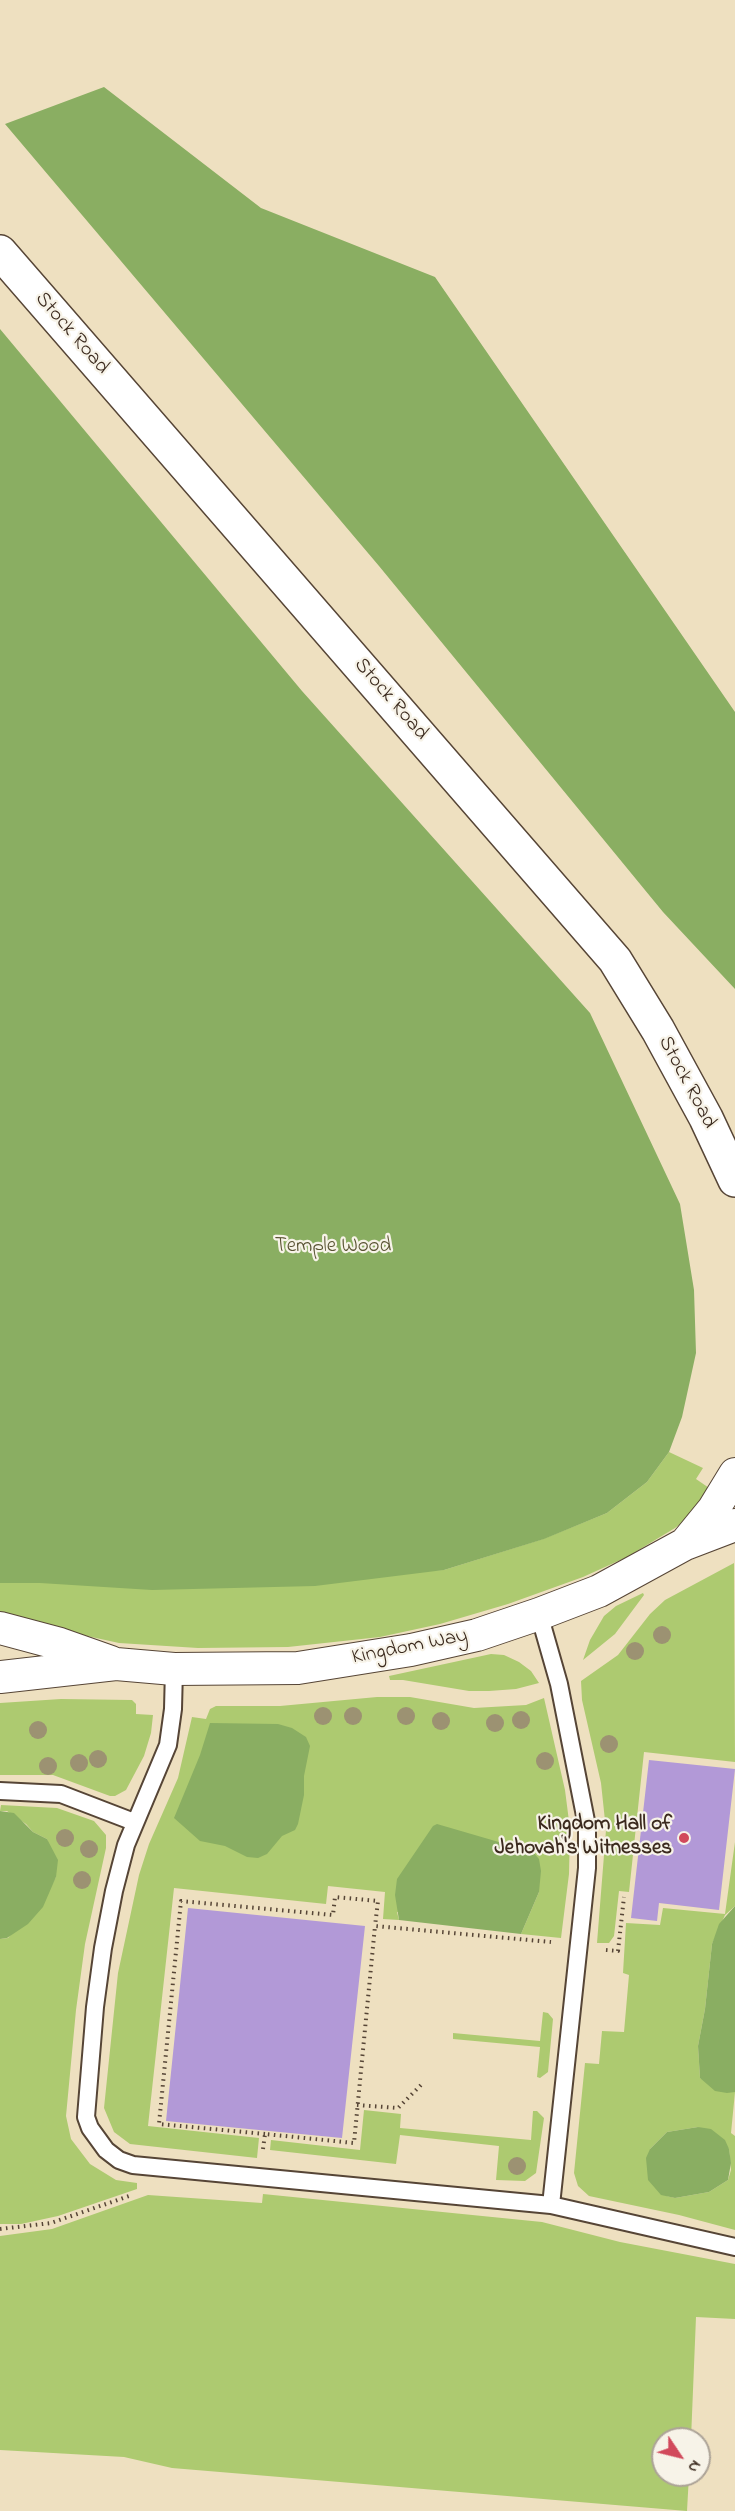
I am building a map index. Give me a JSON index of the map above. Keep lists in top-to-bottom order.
{
  "streets": {
    "main road": ["Stock Road"],
    "street": ["Kingdom Way"]
  },
  "parks": ["Temple Wood"],
  "places": ["Kingdom Hall of Jehovah's Witnesses"],
  "north": "bottom right"
}
